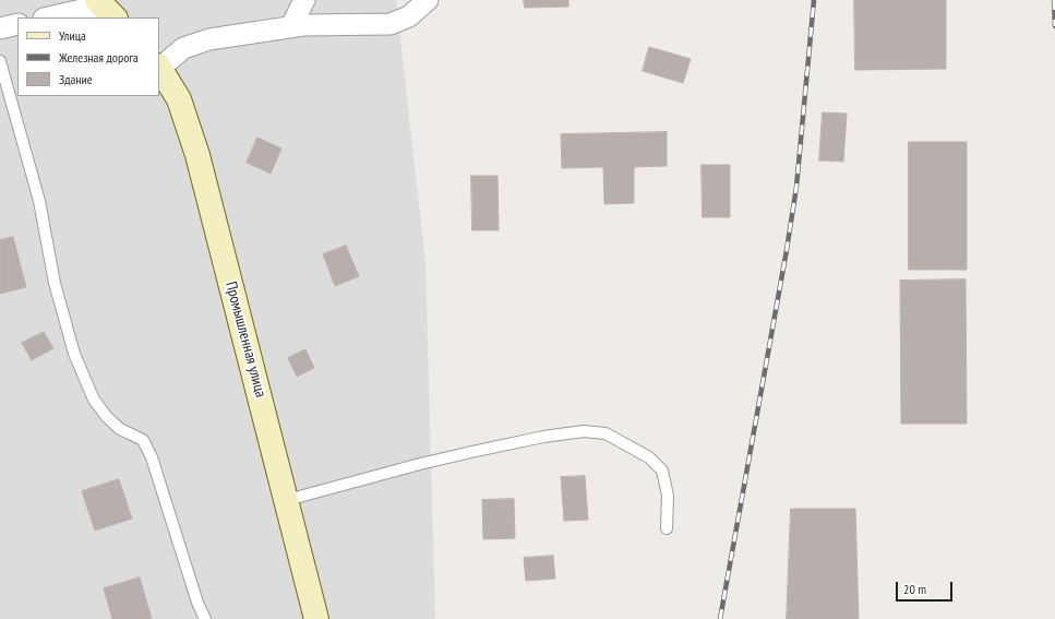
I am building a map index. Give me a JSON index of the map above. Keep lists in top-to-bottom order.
{
  "streets": {
    "street": ["Промышленная улица"]
  },
  "legend": ["Улица", "Железная дорога", "Здание"],
  "scale_bar": "20 m"
}
